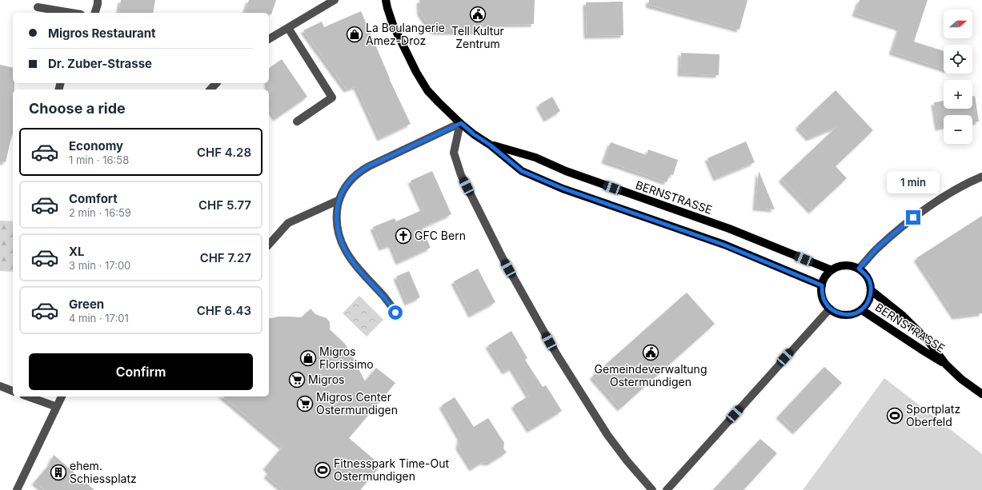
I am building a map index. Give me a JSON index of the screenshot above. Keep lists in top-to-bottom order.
{
  "streets": {
    "main road": ["BERNSTRASSE"]
  },
  "places": {
    "public building": ["Tell Kultur Zentrum", "Gemeindeverwaltung Ostermundigen"],
    "shop": ["La Boulangerie Amez-Droz", "Migros Florissimo"],
    "church": ["GFC Bern"],
    "supermarket": ["Migros", "Migros Center Ostermundigen"],
    "sports": ["Sportplatz Oberfeld", "Fitnesspark Time-Out Ostermundigen"],
    "building": ["ehem. Schiessplatz"]
  },
  "north": "right",
  "page": {
    "map_buttons": ["+", "−"],
    "banner": ["Migros Restaurant", "Dr. Zuber-Strasse"],
    "heading": "Choose a ride",
    "list": [
      {
        "name": "Economy",
        "note": "1 min · 16:58",
        "value": "CHF 4.28"
      },
      {
        "name": "Comfort",
        "note": "2 min · 16:59",
        "value": "CHF 5.77"
      },
      {
        "name": "XL",
        "note": "3 min · 17:00",
        "value": "CHF 7.27"
      },
      {
        "name": "Green",
        "note": "4 min · 17:01",
        "value": "CHF 6.43"
      }
    ],
    "bubble": "1 min",
    "buttons": "Confirm"
  }
}
